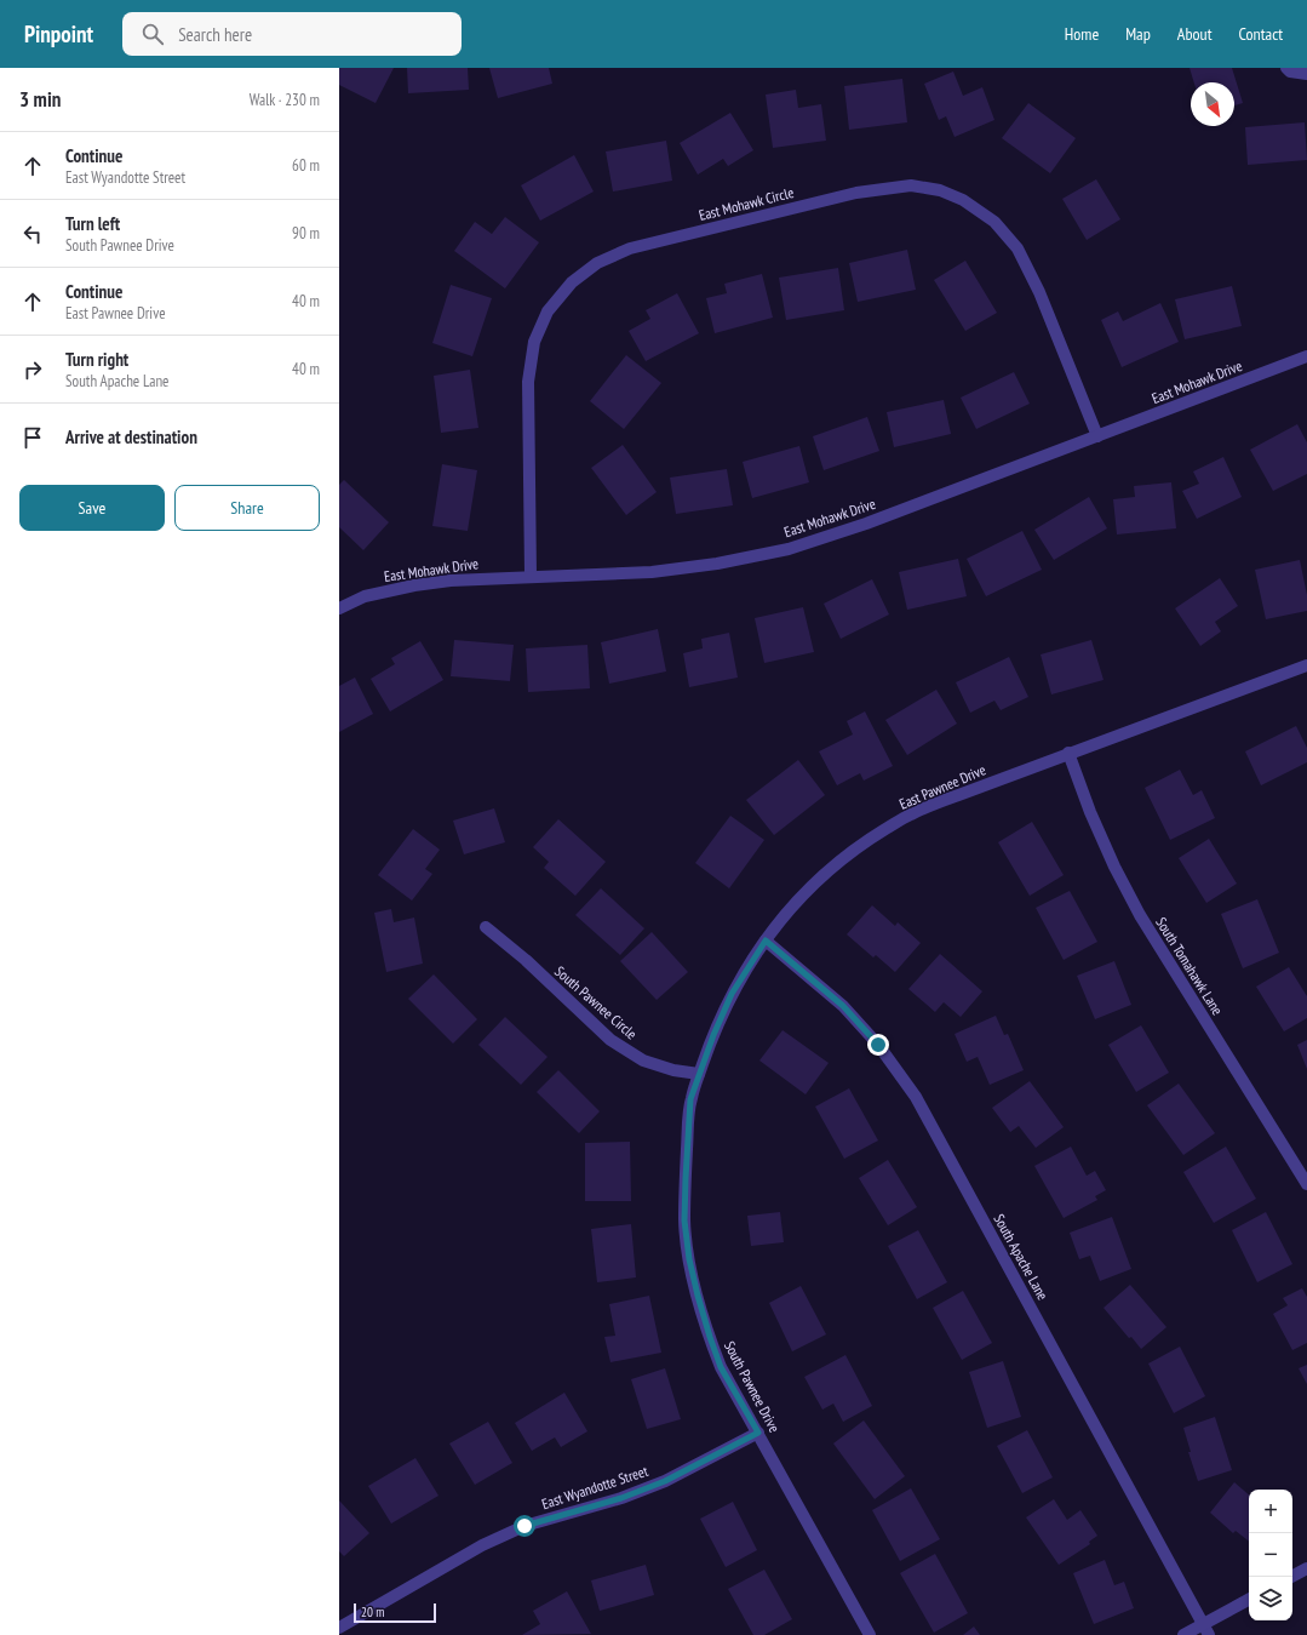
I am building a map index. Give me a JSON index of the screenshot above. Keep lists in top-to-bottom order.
{
  "streets": {
    "street": [
      "East Mohawk Circle",
      "East Mohawk Drive",
      "East Pawnee Drive",
      "South Tomahawk Lane",
      "South Pawnee Circle",
      "South Apache Lane",
      "South Pawnee Drive",
      "East Wyandotte Street"
    ]
  },
  "crossings": [
    ["East Mohawk Circle", "East Mohawk Drive"],
    ["East Pawnee Drive", "South Tomahawk Lane"],
    ["East Pawnee Drive", "South Pawnee Circle"],
    ["East Pawnee Drive", "South Apache Lane"],
    ["East Pawnee Drive", "South Pawnee Drive"],
    ["South Pawnee Circle", "South Pawnee Drive"],
    ["South Pawnee Drive", "East Wyandotte Street"]
  ],
  "scale_bar": "20 m",
  "north": "bottom right",
  "page": {
    "header": "Pinpoint",
    "search": "Search here",
    "nav": [
      "Home",
      "Map",
      "About",
      "Contact"
    ],
    "heading": ["3 min", "Walk · 230 m"],
    "list": [
      ["Continue", "East Wyandotte Street", "60 m"],
      ["Turn left", "South Pawnee Drive", "90 m"],
      ["Continue", "East Pawnee Drive", "40 m"],
      ["Turn right", "South Apache Lane", "40 m"],
      "Arrive at destination"
    ],
    "buttons": ["Save", "Share"],
    "map_buttons": ["+", "−"],
    "scale": "20 m"
  }
}
